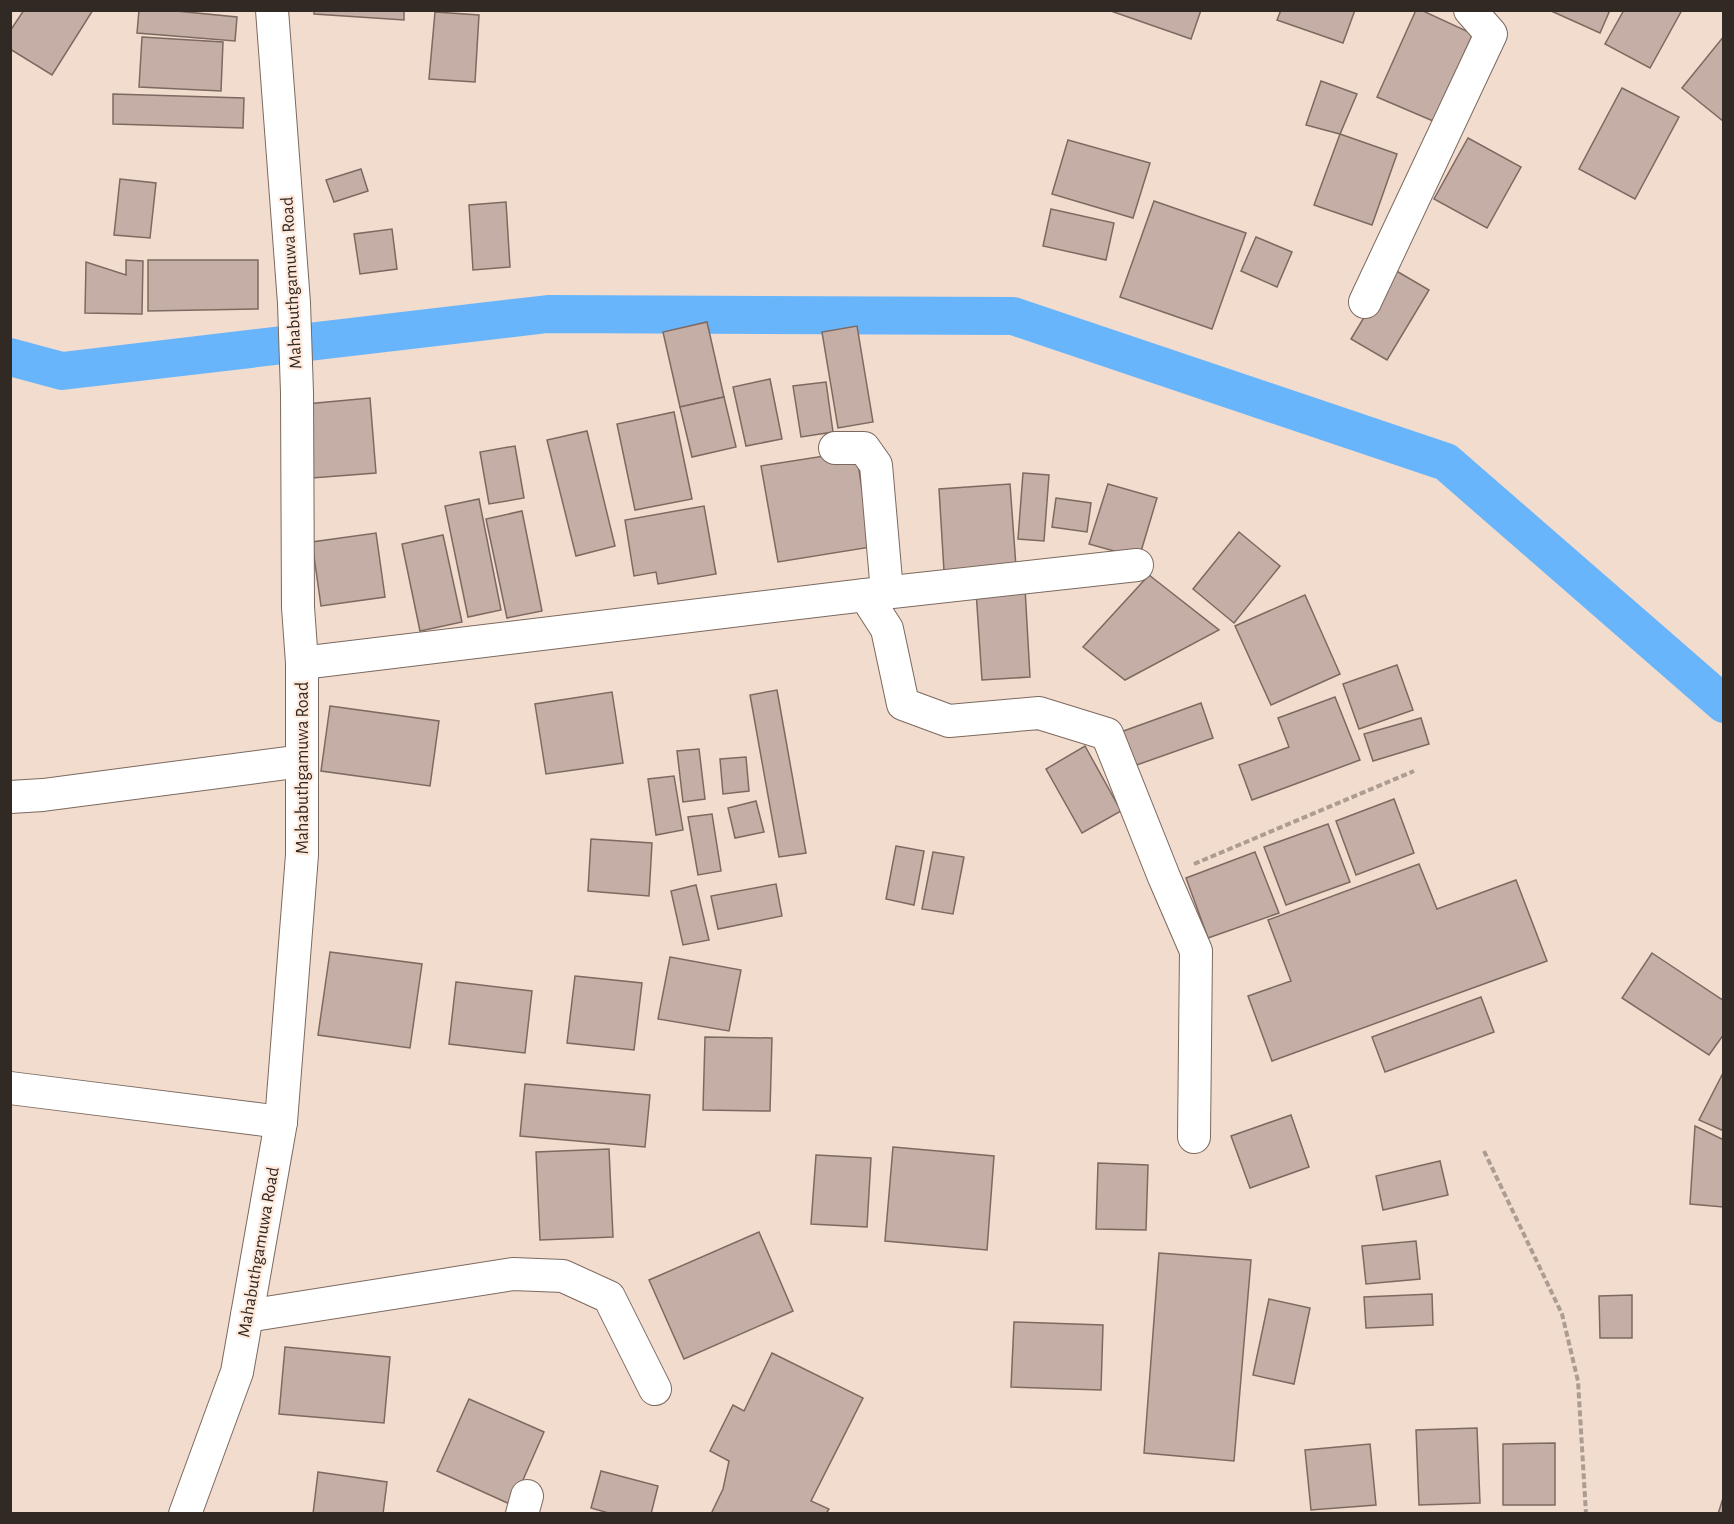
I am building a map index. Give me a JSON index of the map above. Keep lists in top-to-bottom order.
{
  "streets": {
    "street": ["Mahabuthgamuwa Road"]
  }
}
